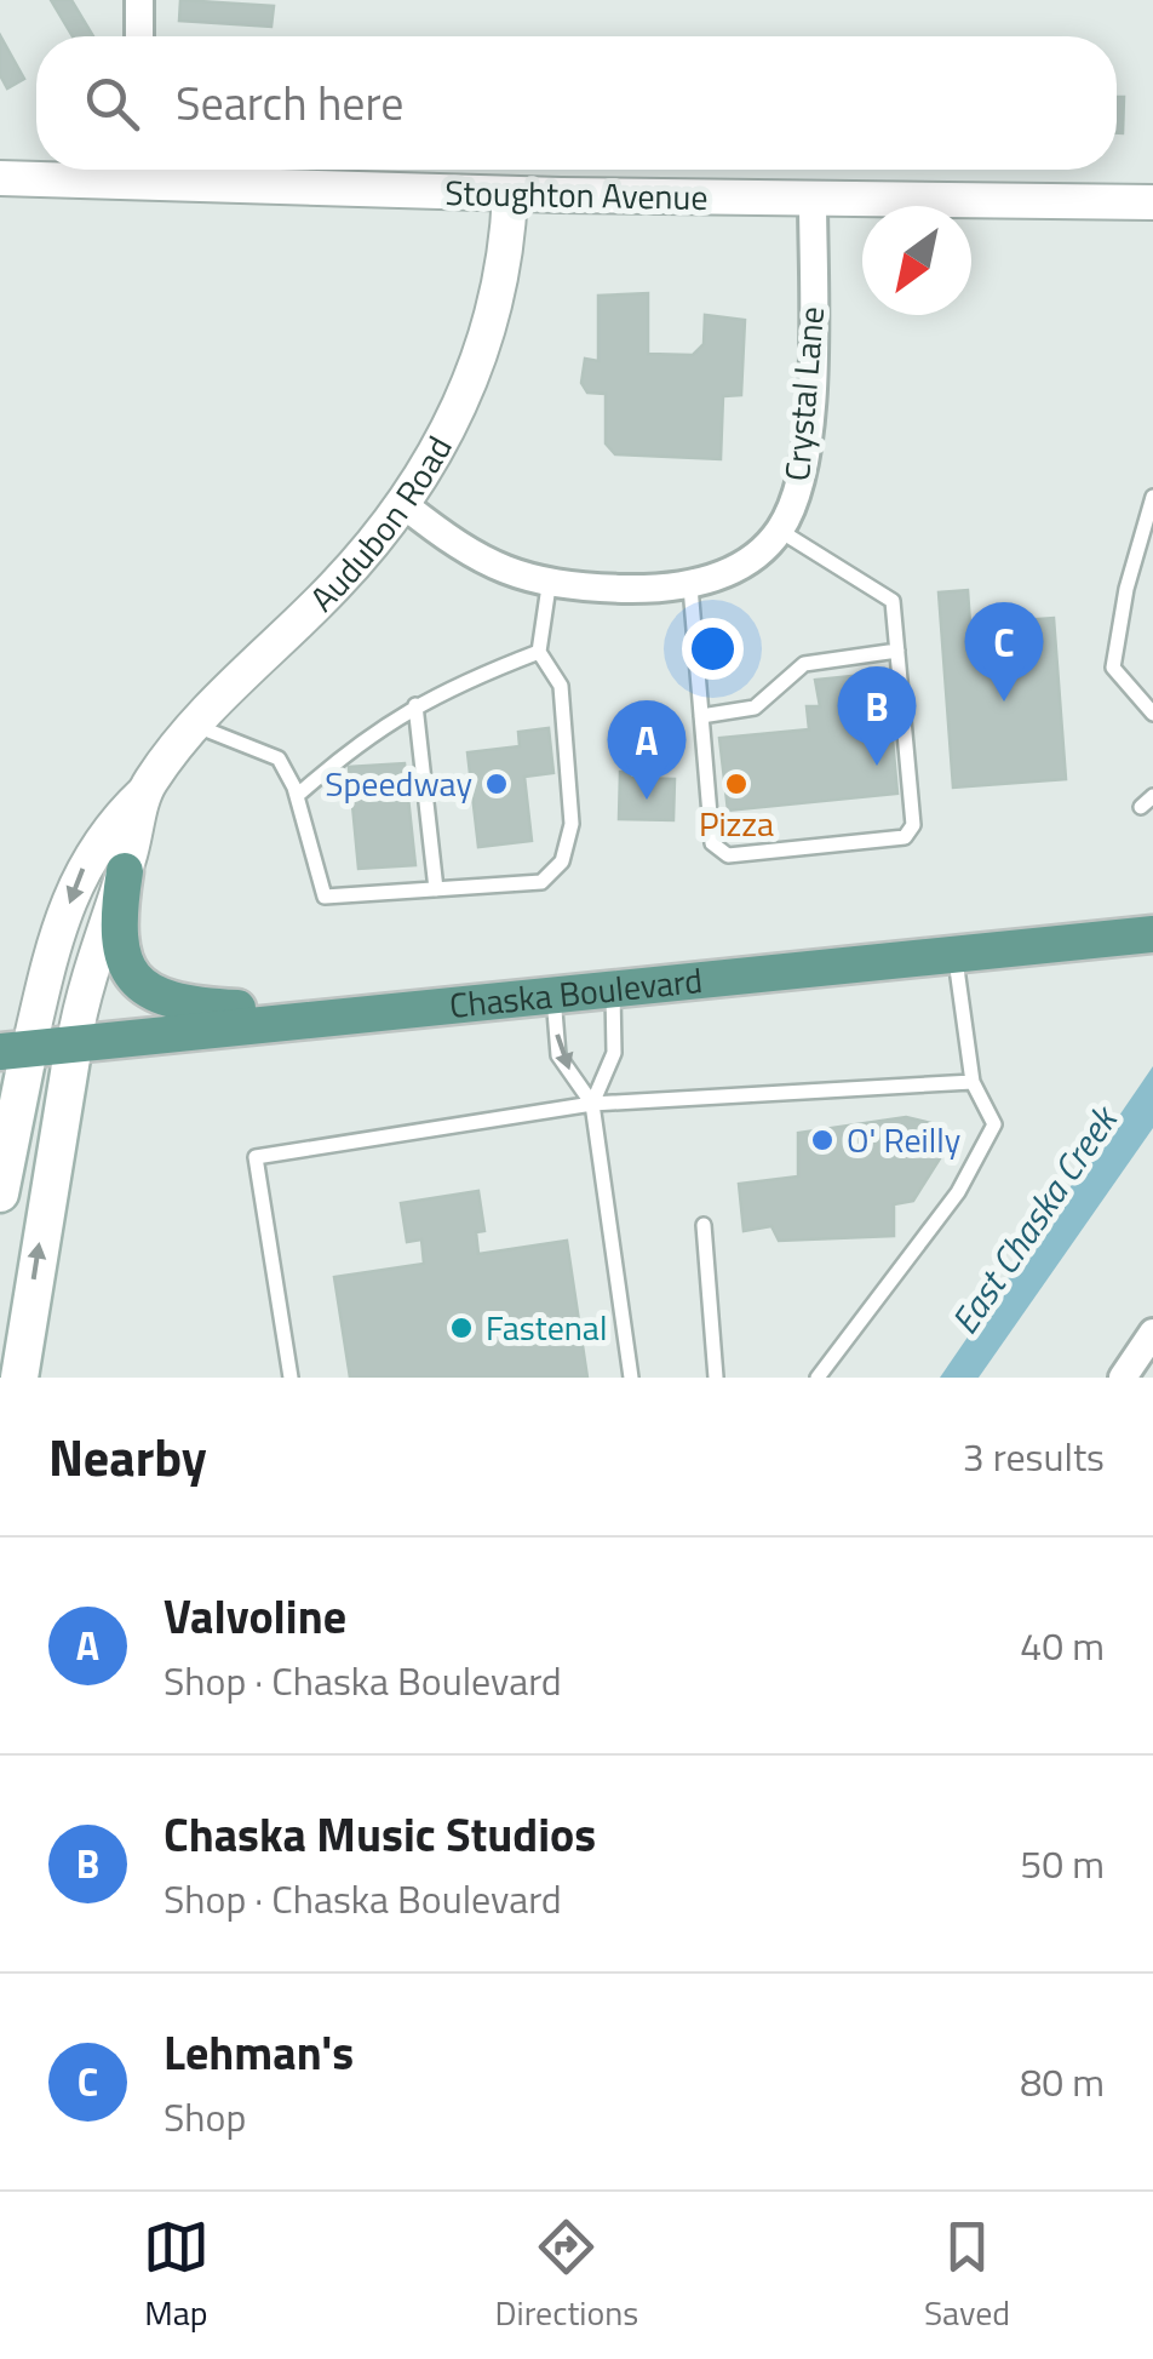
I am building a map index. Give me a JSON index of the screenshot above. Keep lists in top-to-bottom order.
{
  "streets": {
    "main road": ["Audubon Road", "Chaska Boulevard"],
    "street": ["Stoughton Avenue", "Crystal Lane"]
  },
  "crossings": [
    ["Stoughton Avenue", "Crystal Lane"],
    ["Stoughton Avenue", "Audubon Road"],
    ["Audubon Road", "Chaska Boulevard"]
  ],
  "water": ["East Chaska Creek"],
  "places": [
    "Speedway",
    "Pizza",
    "O' Reilly",
    "Fastenal"
  ],
  "north": "bottom left",
  "page": {
    "search": "Search here",
    "pins": ["C", "B", "A"],
    "heading": ["Nearby", "3 results"],
    "list": [
      {
        "mark": "A",
        "name": "Valvoline",
        "note": "Shop · Chaska Boulevard",
        "value": "40 m"
      },
      {
        "mark": "B",
        "name": "Chaska Music Studios",
        "note": "Shop · Chaska Boulevard",
        "value": "50 m"
      },
      {
        "mark": "C",
        "name": "Lehman's",
        "note": "Shop",
        "value": "80 m"
      }
    ],
    "nav": ["Map", "Directions", "Saved"]
  }
}
